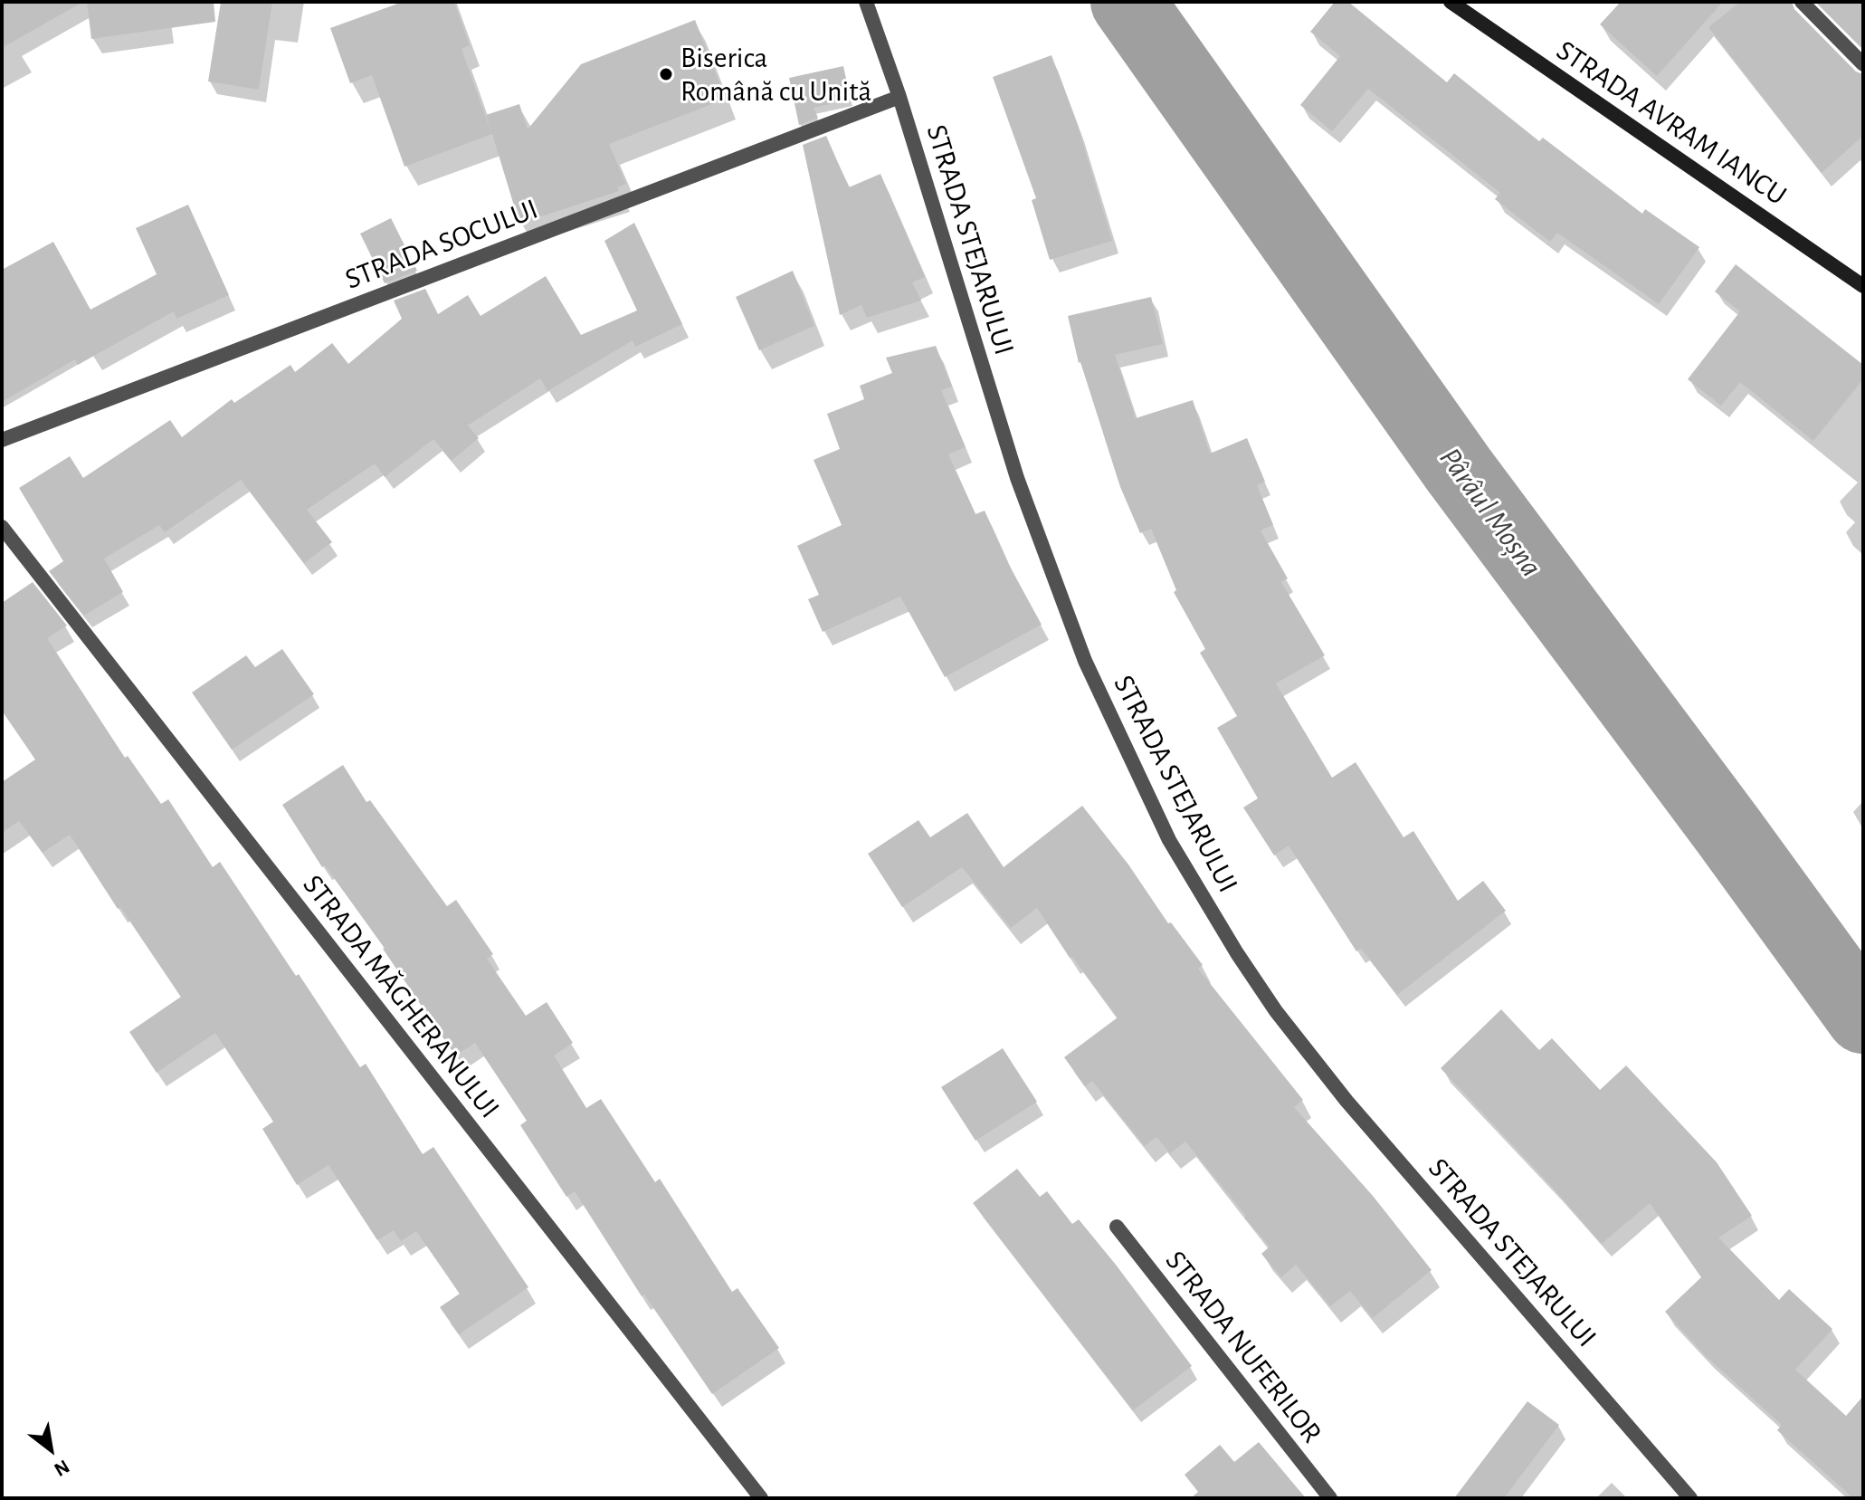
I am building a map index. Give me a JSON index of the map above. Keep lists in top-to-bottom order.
{
  "streets": {
    "main road": ["STRADA AVRAM IANCU"],
    "street": [
      "STRADA STEJARULUI",
      "STRADA SOCULUI",
      "STRADA MĂGHERANULUI",
      "STRADA NUFERILOR"
    ]
  },
  "crossings": [
    ["STRADA STEJARULUI", "STRADA SOCULUI"]
  ],
  "water": ["Pârâul Moșna"],
  "places": ["Biserica Română cu Unită"],
  "north": "bottom right"
}
